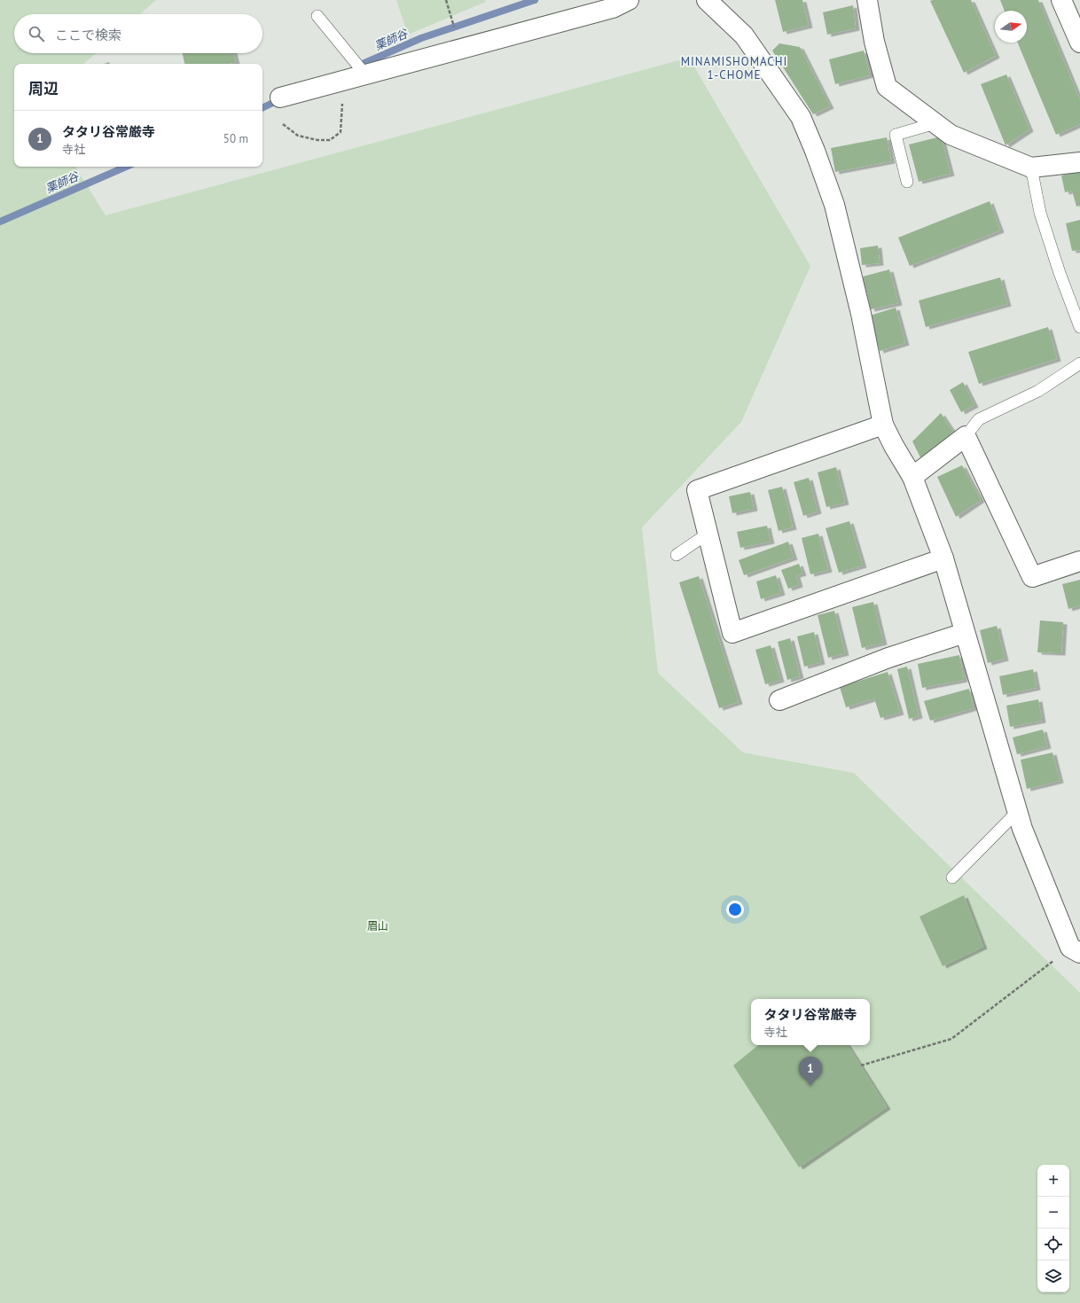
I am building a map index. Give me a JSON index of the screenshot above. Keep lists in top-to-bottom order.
{
  "districts": ["MINAMISHOMACHI 1-CHOME"],
  "water": ["薬師谷"],
  "parks": ["眉山"],
  "north": "right",
  "page": {
    "search": "ここで検索",
    "heading": "周辺",
    "list": [
      {
        "mark": "1",
        "name": "タタリ谷常厳寺",
        "note": "寺社",
        "value": "50 m"
      }
    ],
    "popup": ["タタリ谷常厳寺", "寺社"],
    "pins": "1",
    "map_buttons": ["+", "−"]
  }
}
